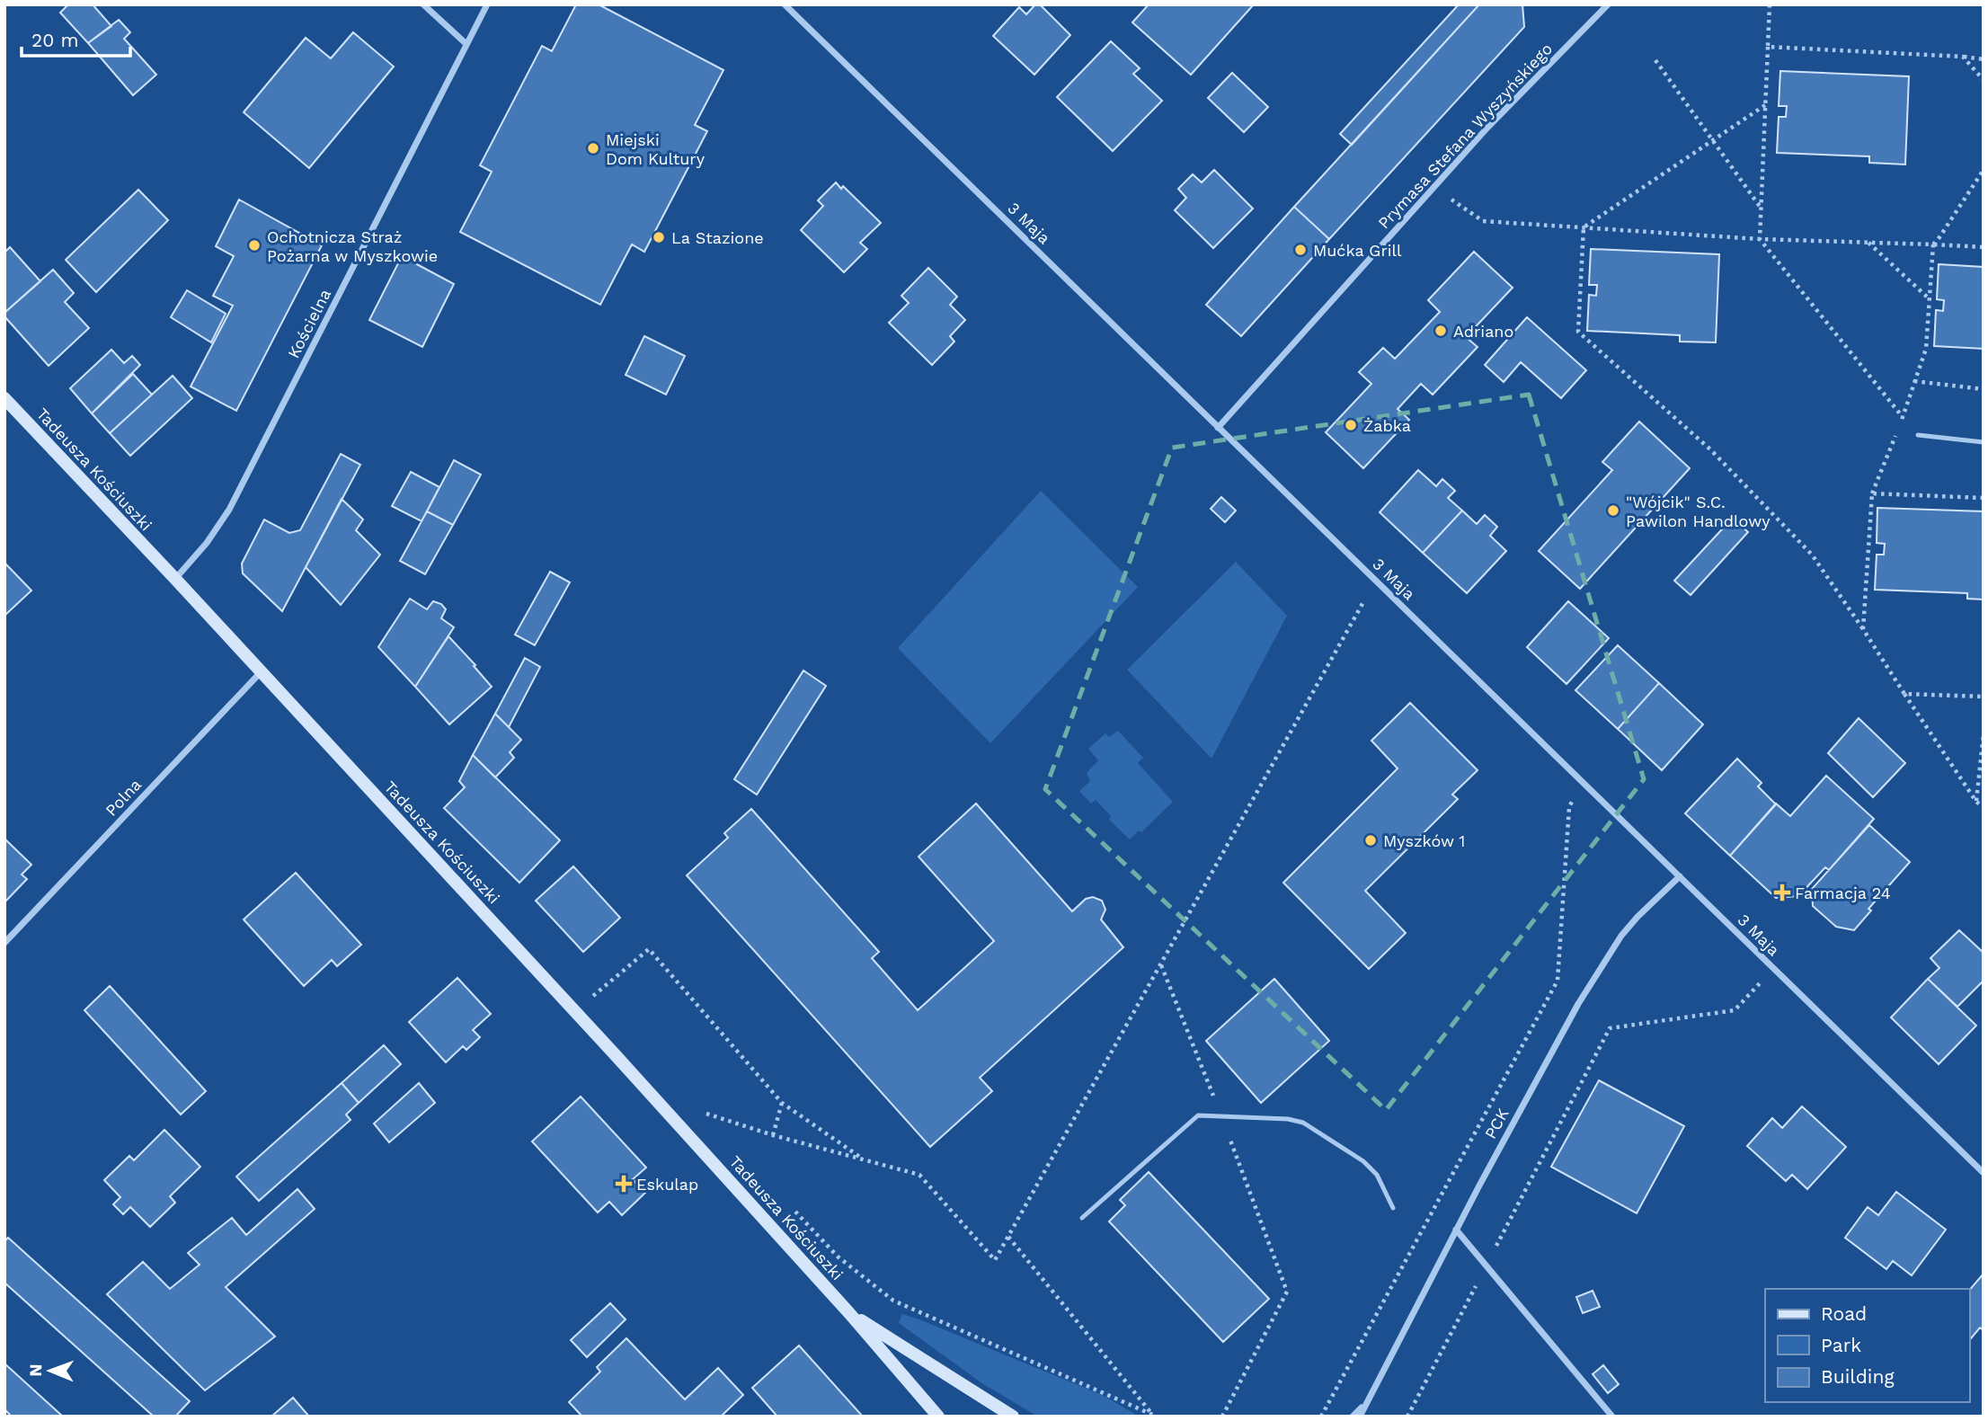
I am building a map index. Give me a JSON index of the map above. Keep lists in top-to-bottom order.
{
  "streets": {
    "main road": ["Tadeusza Kościuszki"],
    "street": [
      "Prymasa Stefana Wyszyńskiego",
      "3 Maja",
      "Kościelna",
      "Polna",
      "PCK"
    ]
  },
  "crossings": [
    ["Prymasa Stefana Wyszyńskiego", "3 Maja"],
    ["3 Maja", "PCK"],
    ["Kościelna", "Tadeusza Kościuszki"],
    ["Tadeusza Kościuszki", "Polna"]
  ],
  "places": {
    "other": [
      "Miejski Dom Kultury",
      "La Stazione",
      "Ochotnicza Straż Pożarna w Myszkowie",
      "Mućka Grill",
      "Adriano",
      "Żabka",
      "\"Wójcik\" S.C. Pawilon Handlowy",
      "Myszków 1"
    ],
    "health": ["Farmacja 24", "Eskulap"]
  },
  "legend": ["Road", "Park", "Building"],
  "scale_bar": "20 m",
  "north": "left"
}
